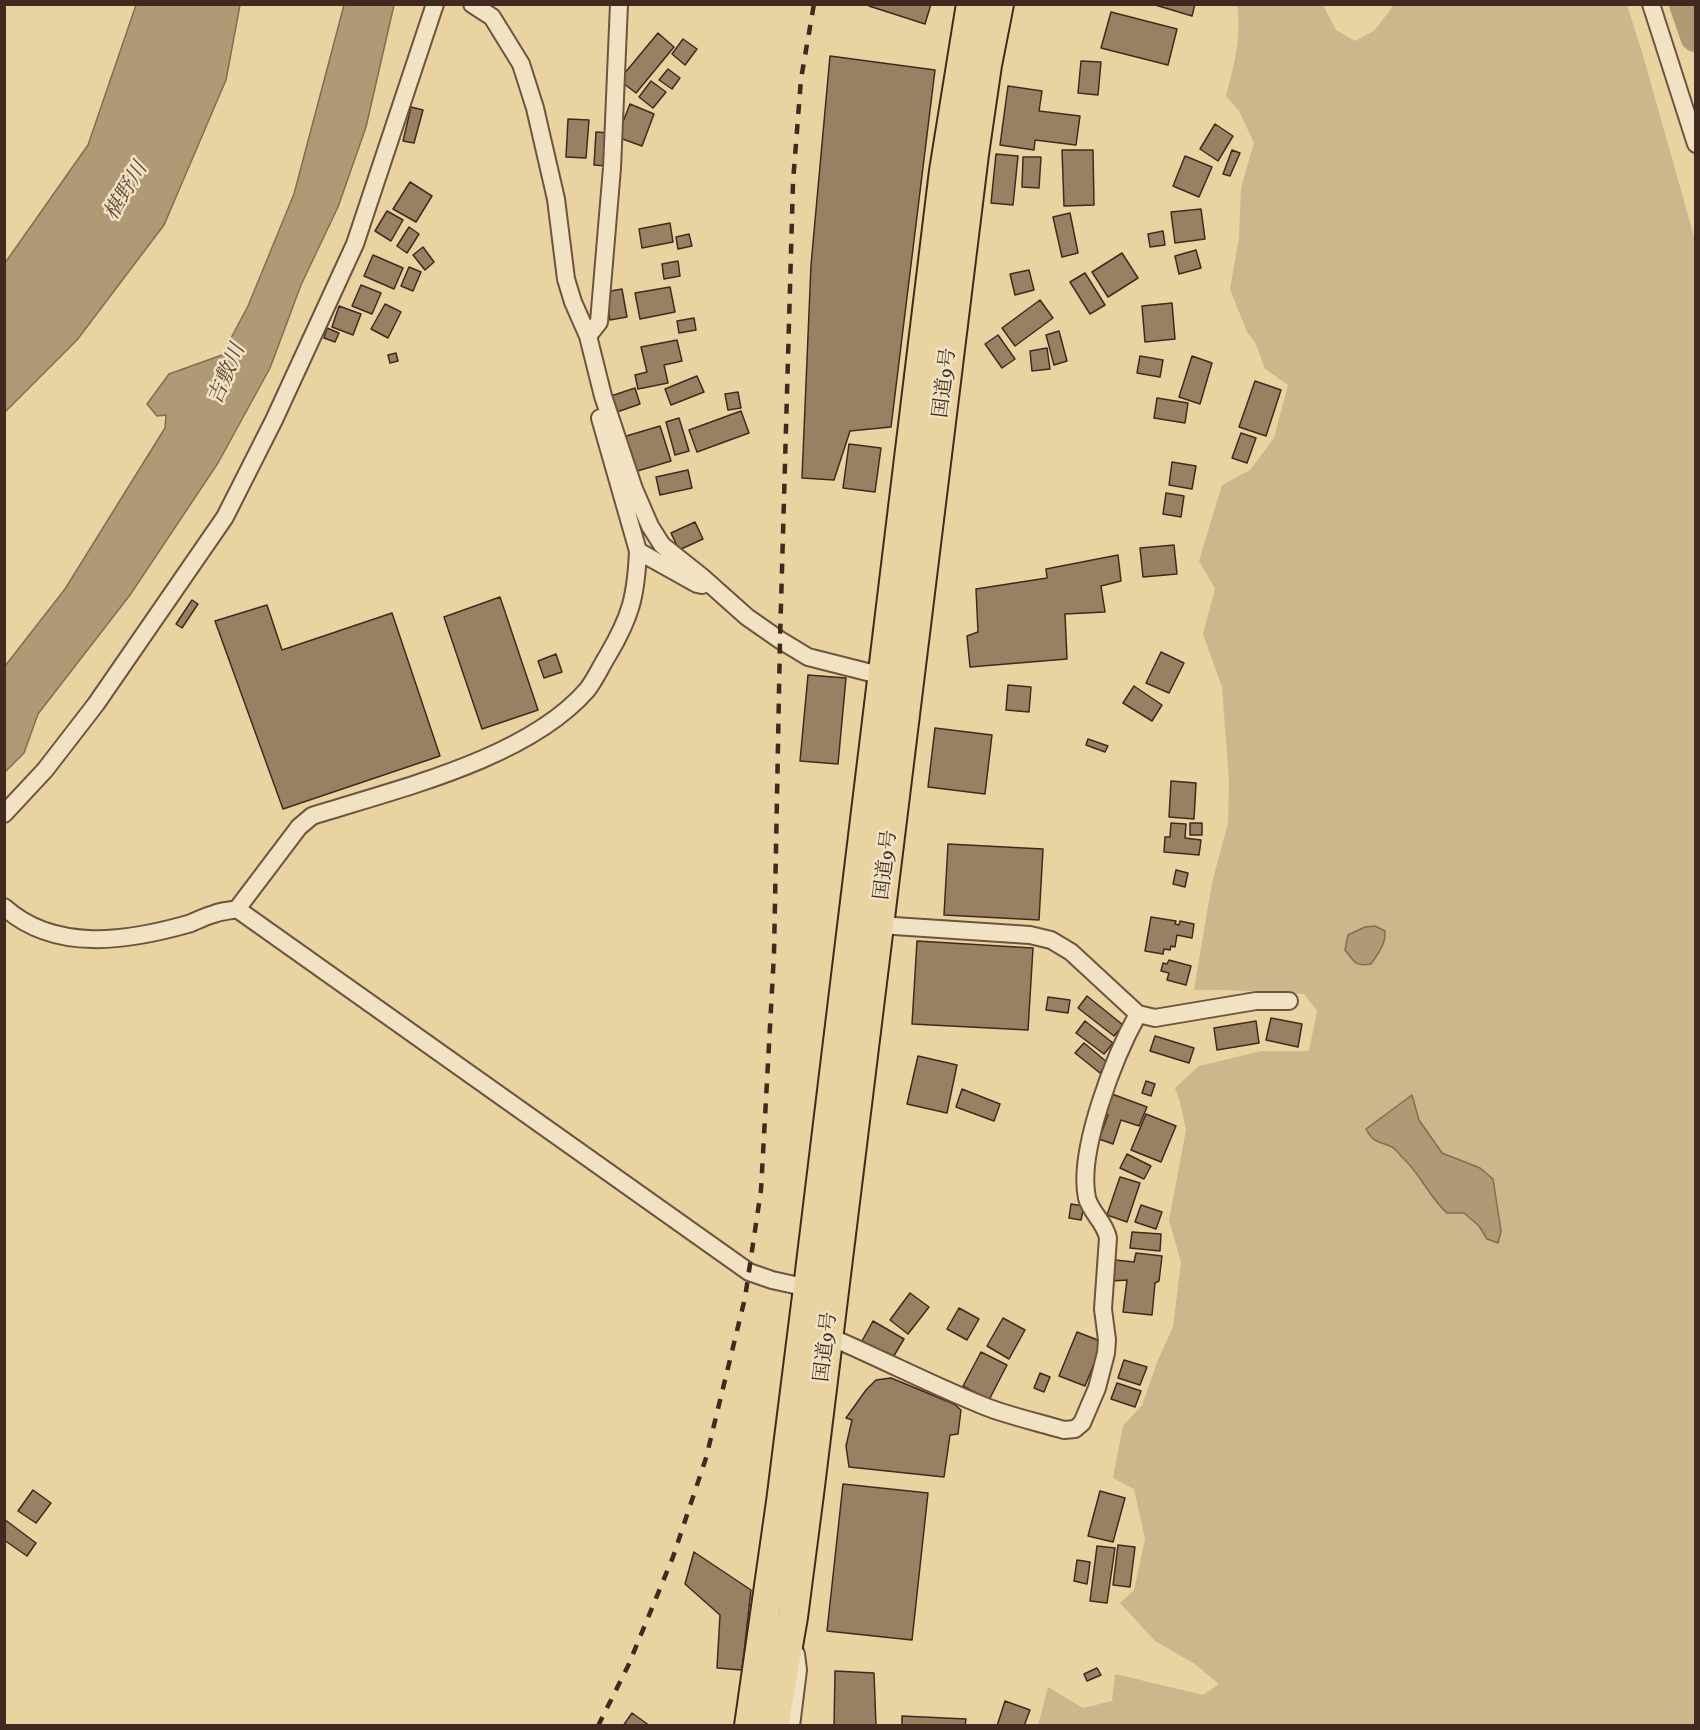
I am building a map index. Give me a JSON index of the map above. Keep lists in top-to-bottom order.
{
  "streets": {
    "highway": ["国道9号"]
  },
  "water": ["椹野川", "吉敷川"]
}
